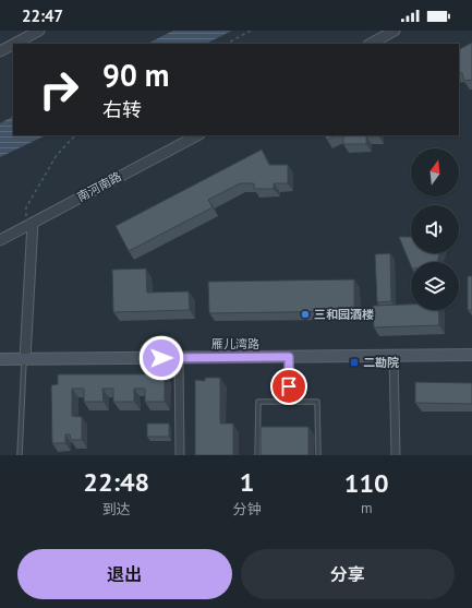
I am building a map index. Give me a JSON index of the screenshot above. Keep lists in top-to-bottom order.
{
  "streets": {
    "main road": ["雁儿湾路"],
    "street": ["南河南路"]
  },
  "places": {
    "other": ["三和园酒楼"],
    "transit": ["二勘院"]
  },
  "north": "top",
  "page": {
    "status": "22:47",
    "turn": ["90 m", "右转"],
    "eta": [
      "22:48",
      "到达",
      "1",
      "分钟",
      "110",
      "m"
    ],
    "buttons": ["退出", "分享"]
  }
}
